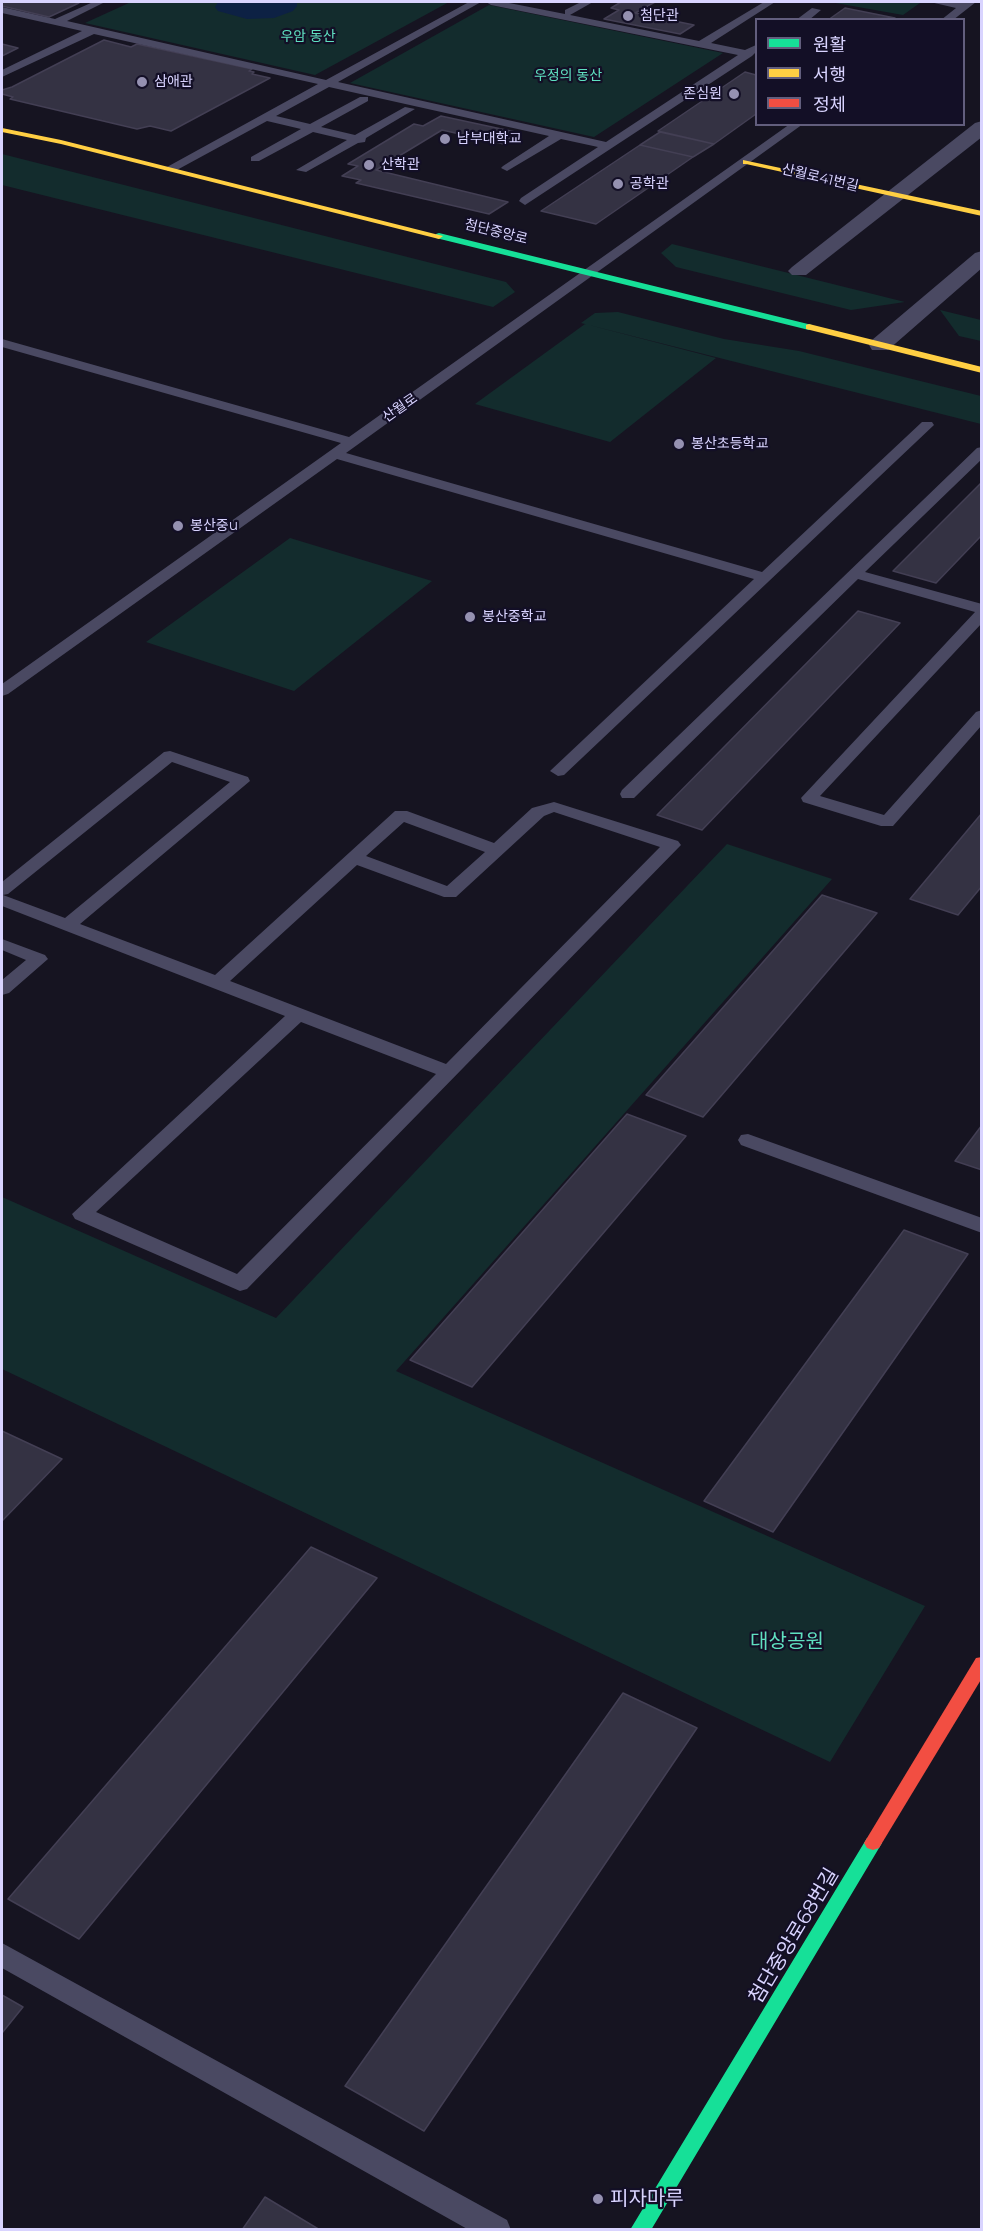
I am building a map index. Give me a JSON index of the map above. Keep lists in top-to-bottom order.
{
  "streets": {
    "street": ["산월로41번길", "첨단중앙로", "첨단중앙로68번길"],
    "lane": ["산월로"]
  },
  "crossings": [
    ["산월로41번길", "산월로"],
    ["첨단중앙로", "산월로"]
  ],
  "parks": ["우암 동산", "우정의 동산", "대상공원"],
  "places": [
    "첨단관",
    "삼애관",
    "존심원",
    "남부대학교",
    "산학관",
    "공학관",
    "봉산초등학교",
    "봉산중u",
    "봉산중학교",
    "피자마루"
  ],
  "legend": ["원활", "서행", "정체"]
}
